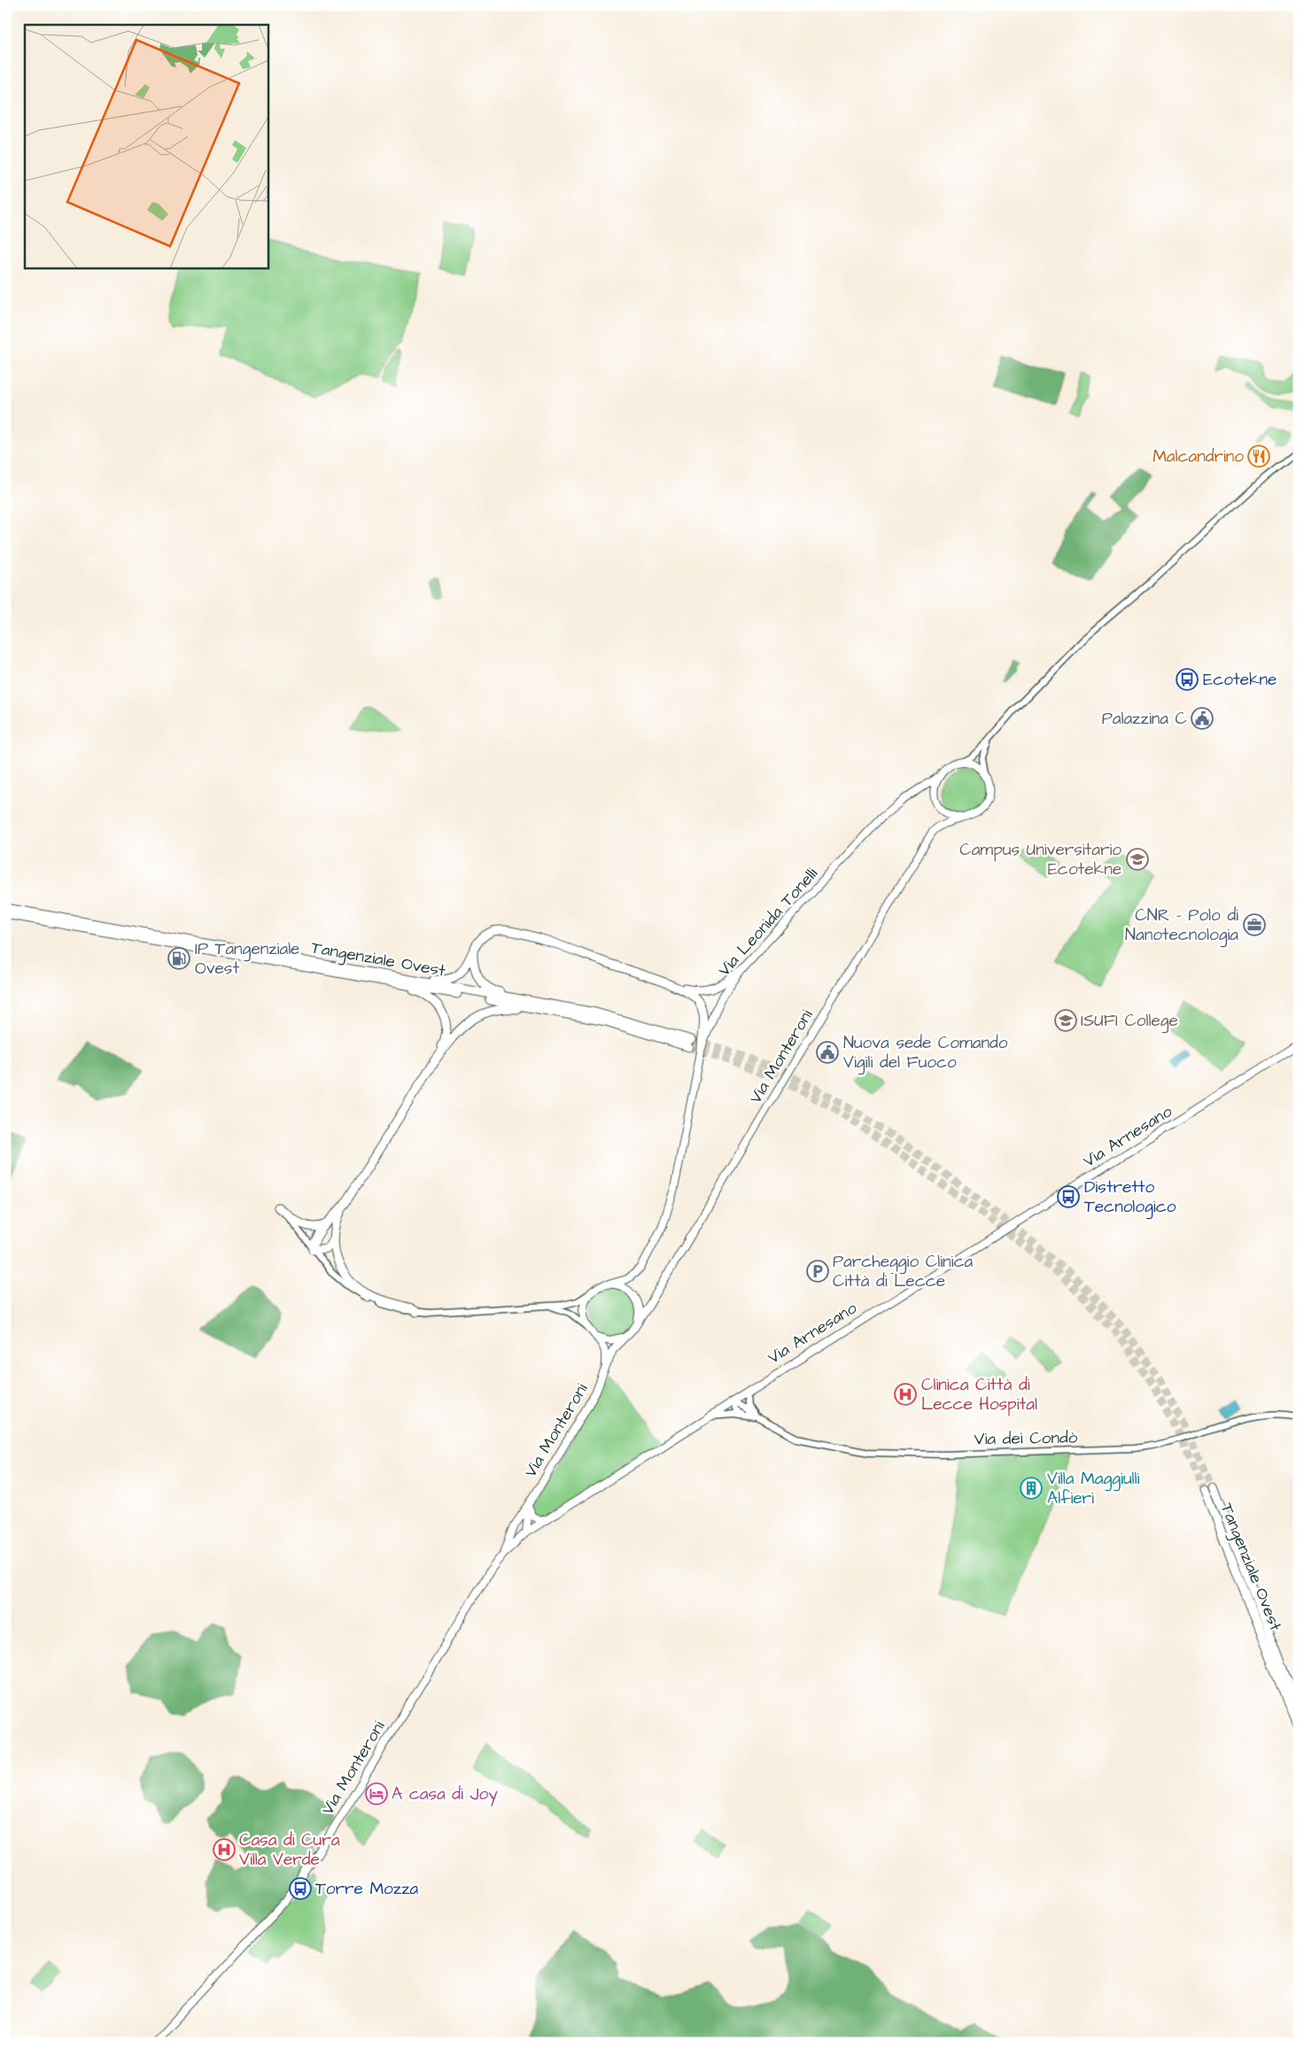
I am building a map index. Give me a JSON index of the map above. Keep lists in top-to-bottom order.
{
  "streets": {
    "highway": ["Tangenziale Ovest"],
    "main road": ["Via Leonida Tonelli", "Via Monteroni", "Via Arnesano"],
    "street": ["Via dei Condò"]
  },
  "crossings": [
    ["Via Leonida Tonelli", "Via Monteroni"],
    ["Via Monteroni", "Via Arnesano"],
    ["Via Arnesano", "Via dei Condò"]
  ],
  "places": {
    "restaurant": ["Malcandrino"],
    "bus stop": ["Ecotekne", "Distretto Tecnologico", "Torre Mozza"],
    "public building": ["Palazzina C", "Nuova sede Comando Vigili del Fuoco"],
    "school or university": ["Campus Universitario Ecotekne", "ISUFI College"],
    "office": ["CNR - Polo di Nanotecnologia"],
    "fuel station": ["IP Tangenziale Ovest"],
    "parking": ["Parcheggio Clinica Città di Lecce"],
    "hospital": ["Clinica Città di Lecce Hospital", "Casa di Cura Villa Verde"],
    "building": ["Villa Maggiulli Alfieri"],
    "hotel": ["A casa di Joy"]
  }
}
